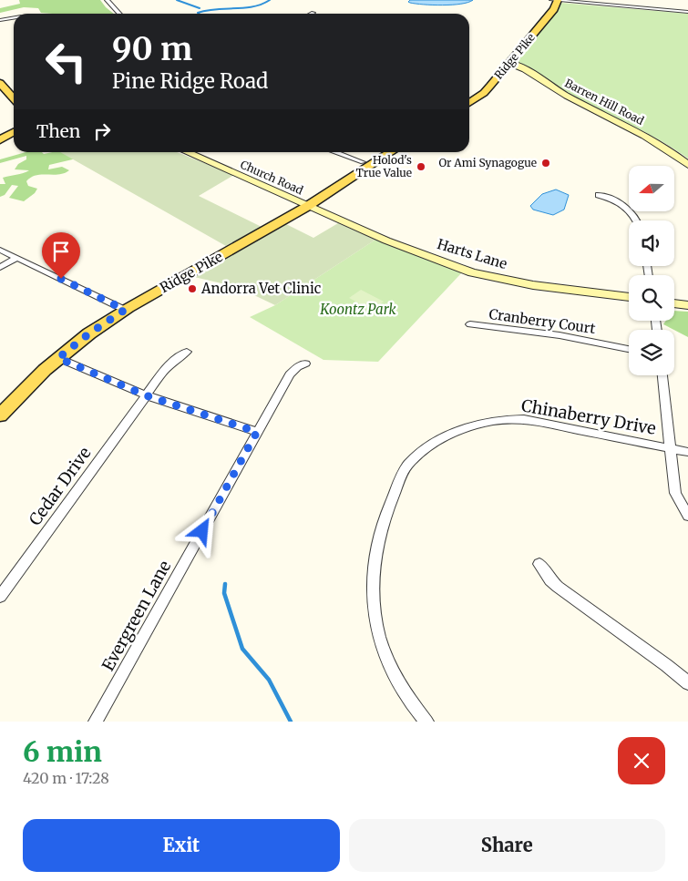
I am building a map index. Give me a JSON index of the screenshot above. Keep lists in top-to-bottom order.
{
  "streets": {
    "main road": ["Ridge Pike"],
    "street": [
      "Barren Hill Road",
      "Church Road",
      "Harts Lane",
      "Cranberry Court",
      "Chinaberry Drive",
      "Cedar Drive",
      "Evergreen Lane"
    ]
  },
  "crossings": [
    ["Ridge Pike", "Barren Hill Road"],
    ["Ridge Pike", "Church Road"],
    ["Ridge Pike", "Harts Lane"],
    ["Church Road", "Harts Lane"]
  ],
  "parks": ["Koontz Park"],
  "places": ["Or Ami Synagogue", "Holod's True Value", "Andorra Vet Clinic"],
  "north": "left",
  "page": {
    "turn": ["90 m", "Pine Ridge Road"],
    "then": "Then",
    "heading": ["6 min", "420 m · 17:28"],
    "buttons": ["Exit", "Share"]
  }
}
